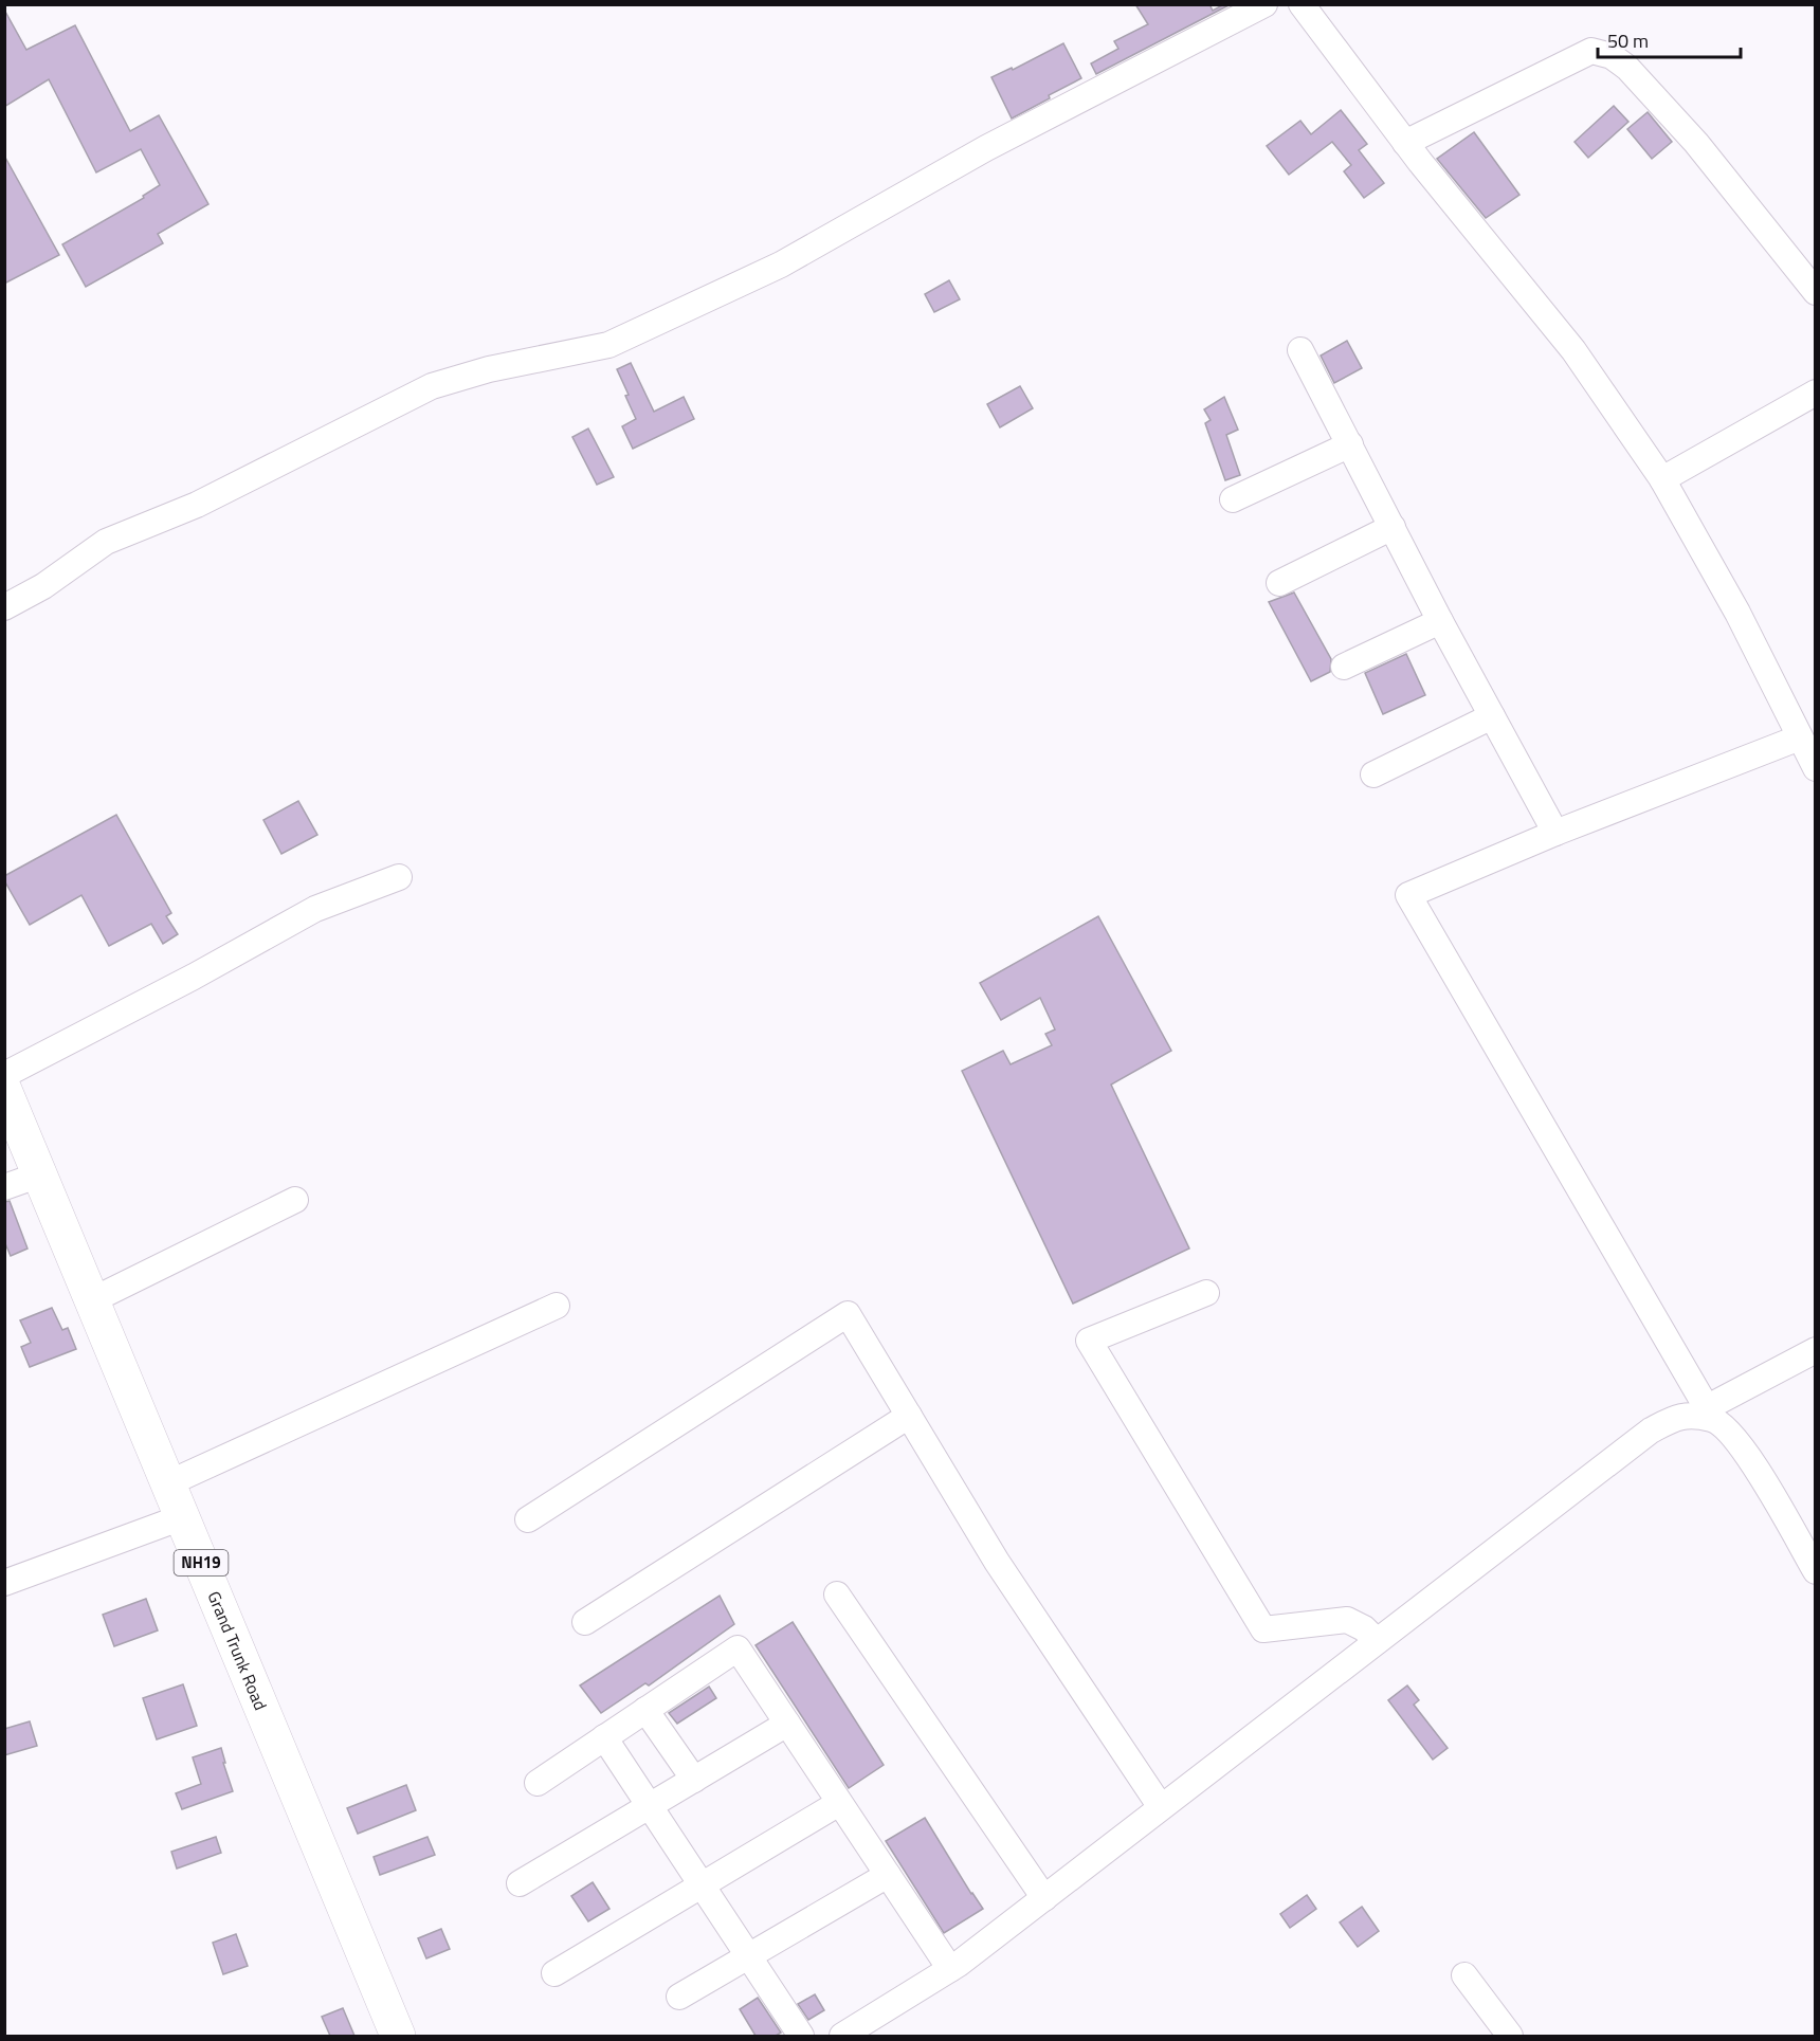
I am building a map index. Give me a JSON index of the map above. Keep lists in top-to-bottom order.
{
  "streets": {
    "highway": ["NH19", "Grand Trunk Road"]
  },
  "scale_bar": "50 m"
}
